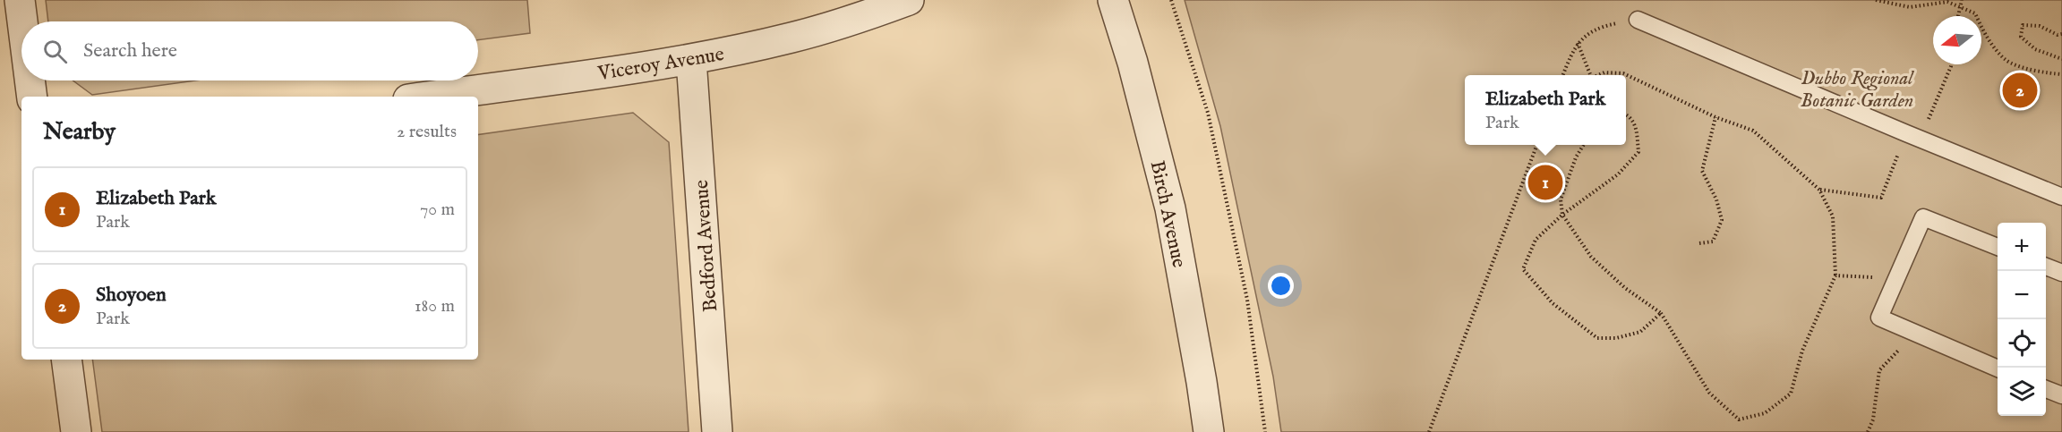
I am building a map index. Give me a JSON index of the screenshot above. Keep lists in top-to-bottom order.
{
  "streets": {
    "street": ["Viceroy Avenue", "Birch Avenue", "Bedford Avenue"]
  },
  "crossings": [
    ["Viceroy Avenue", "Bedford Avenue"]
  ],
  "parks": ["Dubbo Regional Botanic Garden"],
  "north": "left",
  "page": {
    "search": "Search here",
    "pins": ["2", "1"],
    "popup": ["Elizabeth Park", "Park"],
    "heading": ["Nearby", "2 results"],
    "list": [
      {
        "mark": "1",
        "name": "Elizabeth Park",
        "note": "Park",
        "value": "70 m"
      },
      {
        "mark": "2",
        "name": "Shoyoen",
        "note": "Park",
        "value": "180 m"
      }
    ],
    "map_buttons": ["+", "−"]
  }
}
